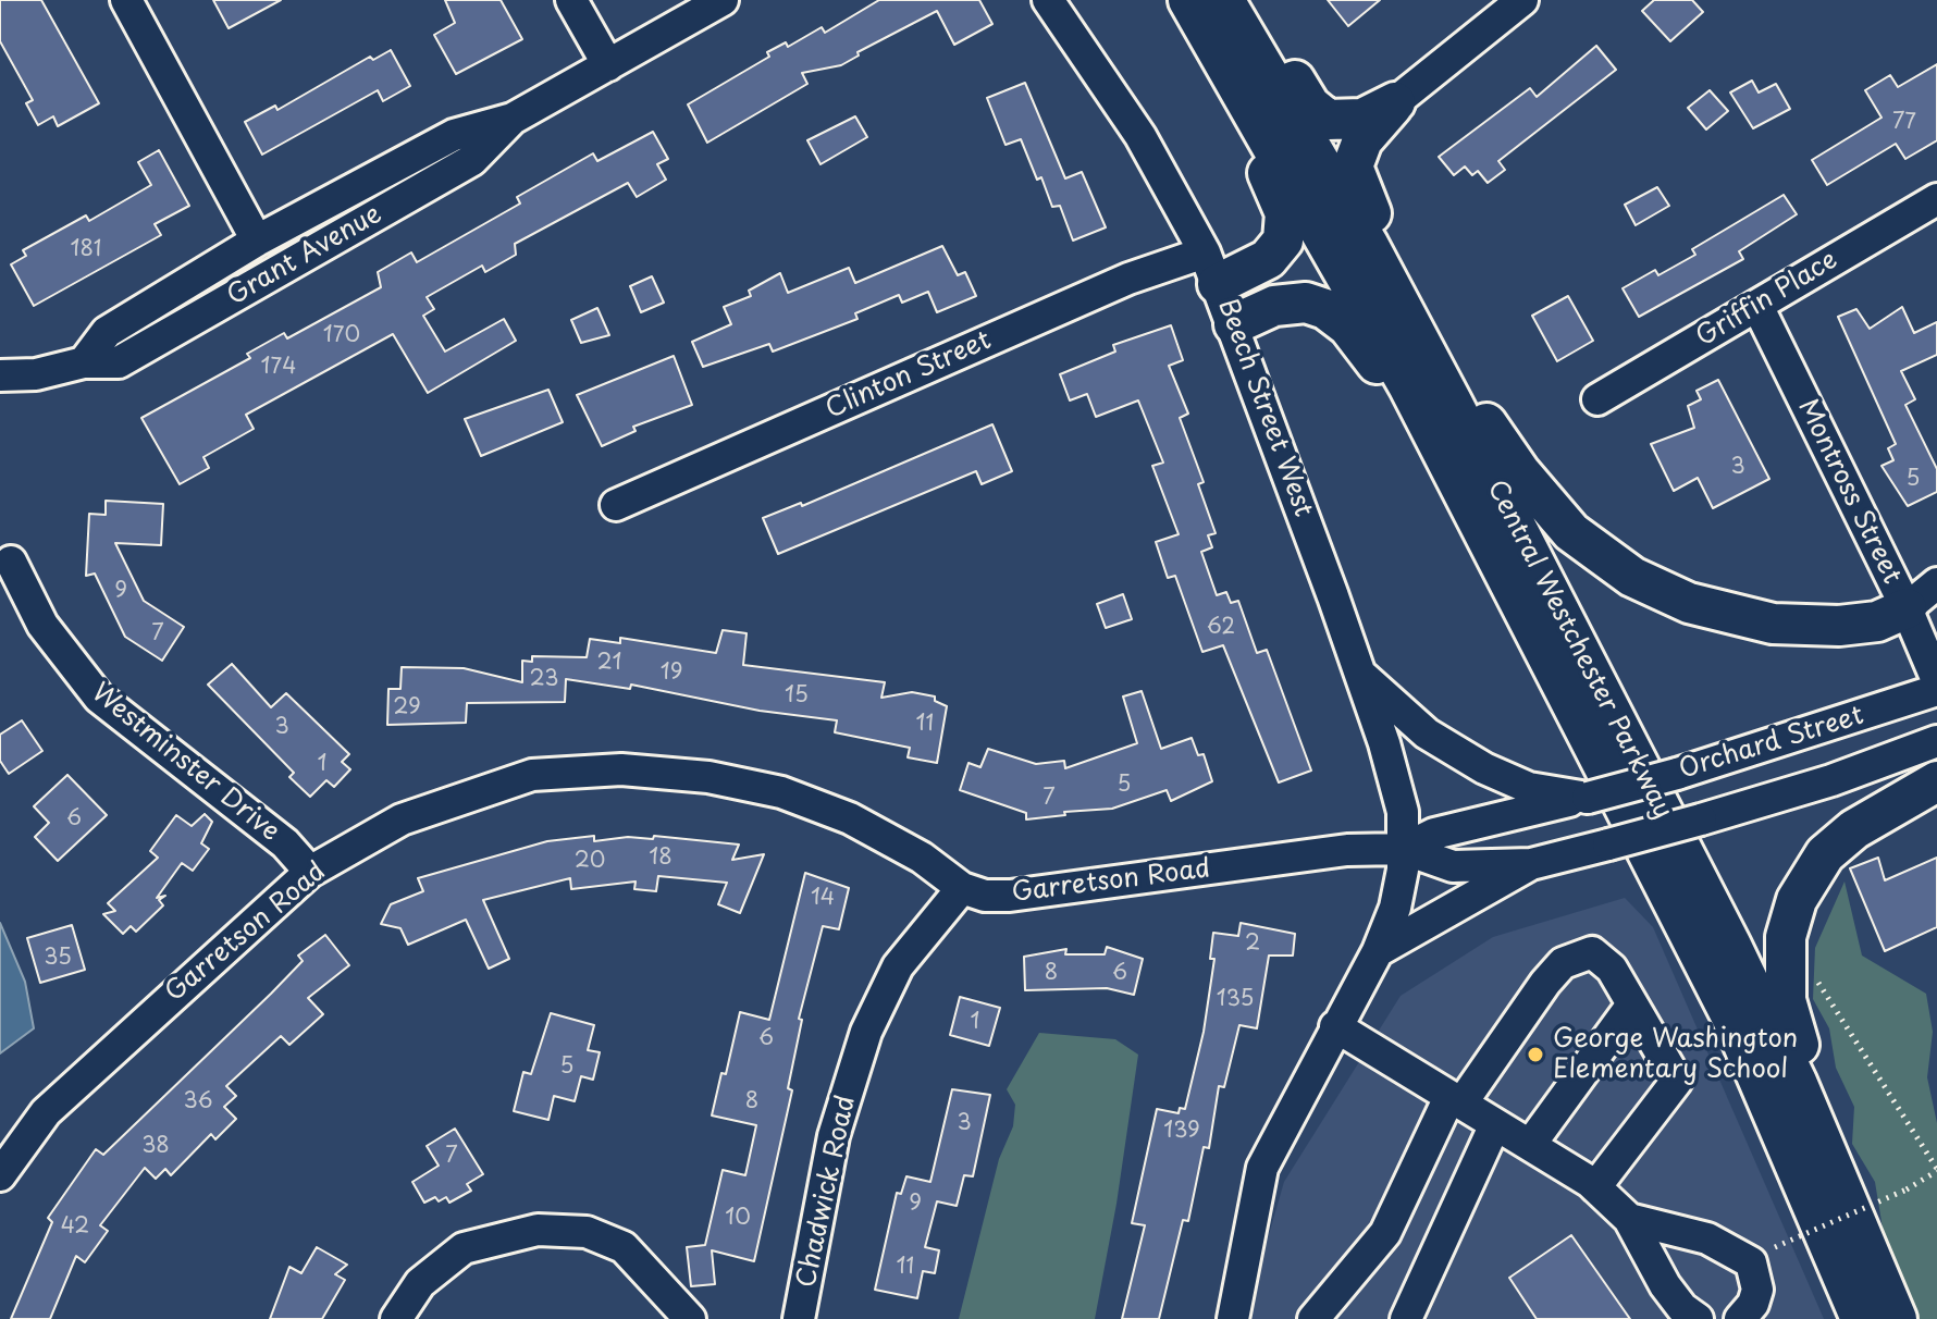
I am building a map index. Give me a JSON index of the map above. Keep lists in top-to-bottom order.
{
  "streets": {
    "main road": ["Central Westchester Parkway"],
    "street": [
      "Grant Avenue",
      "Griffin Place",
      "Clinton Street",
      "Beech Street West",
      "Montross Street",
      "Orchard Street",
      "Westminster Drive",
      "Garretson Road",
      "Chadwick Road"
    ]
  },
  "crossings": [
    ["Griffin Place", "Montross Street"],
    ["Clinton Street", "Beech Street West"],
    ["Beech Street West", "Orchard Street"],
    ["Beech Street West", "Garretson Road"],
    ["Orchard Street", "Garretson Road"],
    ["Westminster Drive", "Garretson Road"],
    ["Garretson Road", "Chadwick Road"]
  ],
  "places": ["George Washington Elementary School"],
  "house_numbers": [
    "77",
    "181",
    "170",
    "174",
    "3",
    "5",
    "9",
    "62",
    "7",
    "21",
    "19",
    "23",
    "15",
    "29",
    "11",
    "3",
    "1",
    "5",
    "7",
    "6",
    "18",
    "20",
    "14",
    "2",
    "35",
    "8",
    "6",
    "135",
    "1",
    "6",
    "5",
    "36",
    "8",
    "3",
    "139",
    "38",
    "7",
    "9",
    "10",
    "42",
    "11"
  ]
}
